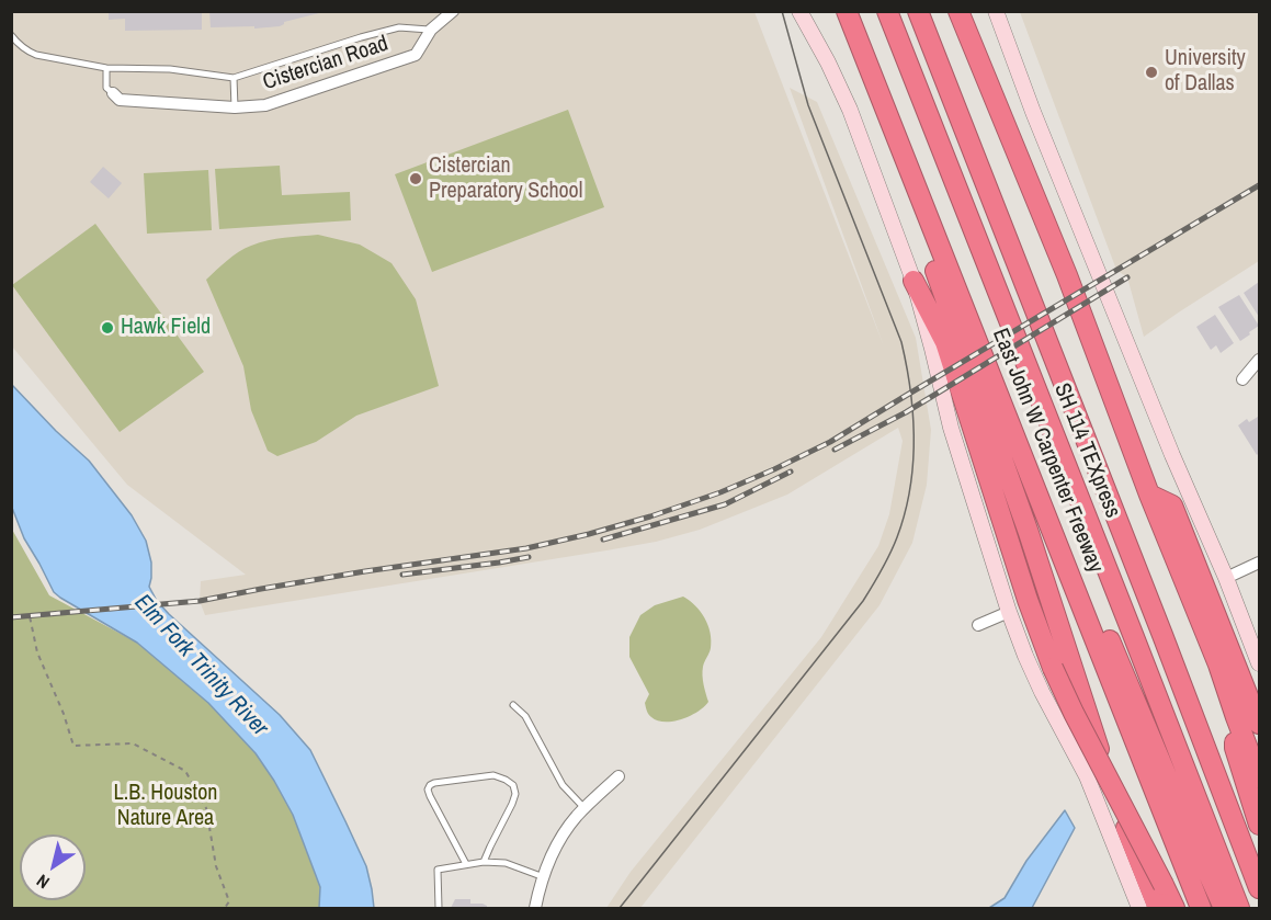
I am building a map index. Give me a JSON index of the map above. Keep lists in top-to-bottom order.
{
  "streets": {
    "highway": ["East John W Carpenter Freeway", "SH 114 TEXpress"],
    "street": ["Cistercian Road"]
  },
  "water": ["Elm Fork Trinity River"],
  "parks": ["L.B. Houston Nature Area"],
  "places": ["University of Dallas", "Cistercian Preparatory School", "Hawk Field"],
  "north": "bottom left"
}
